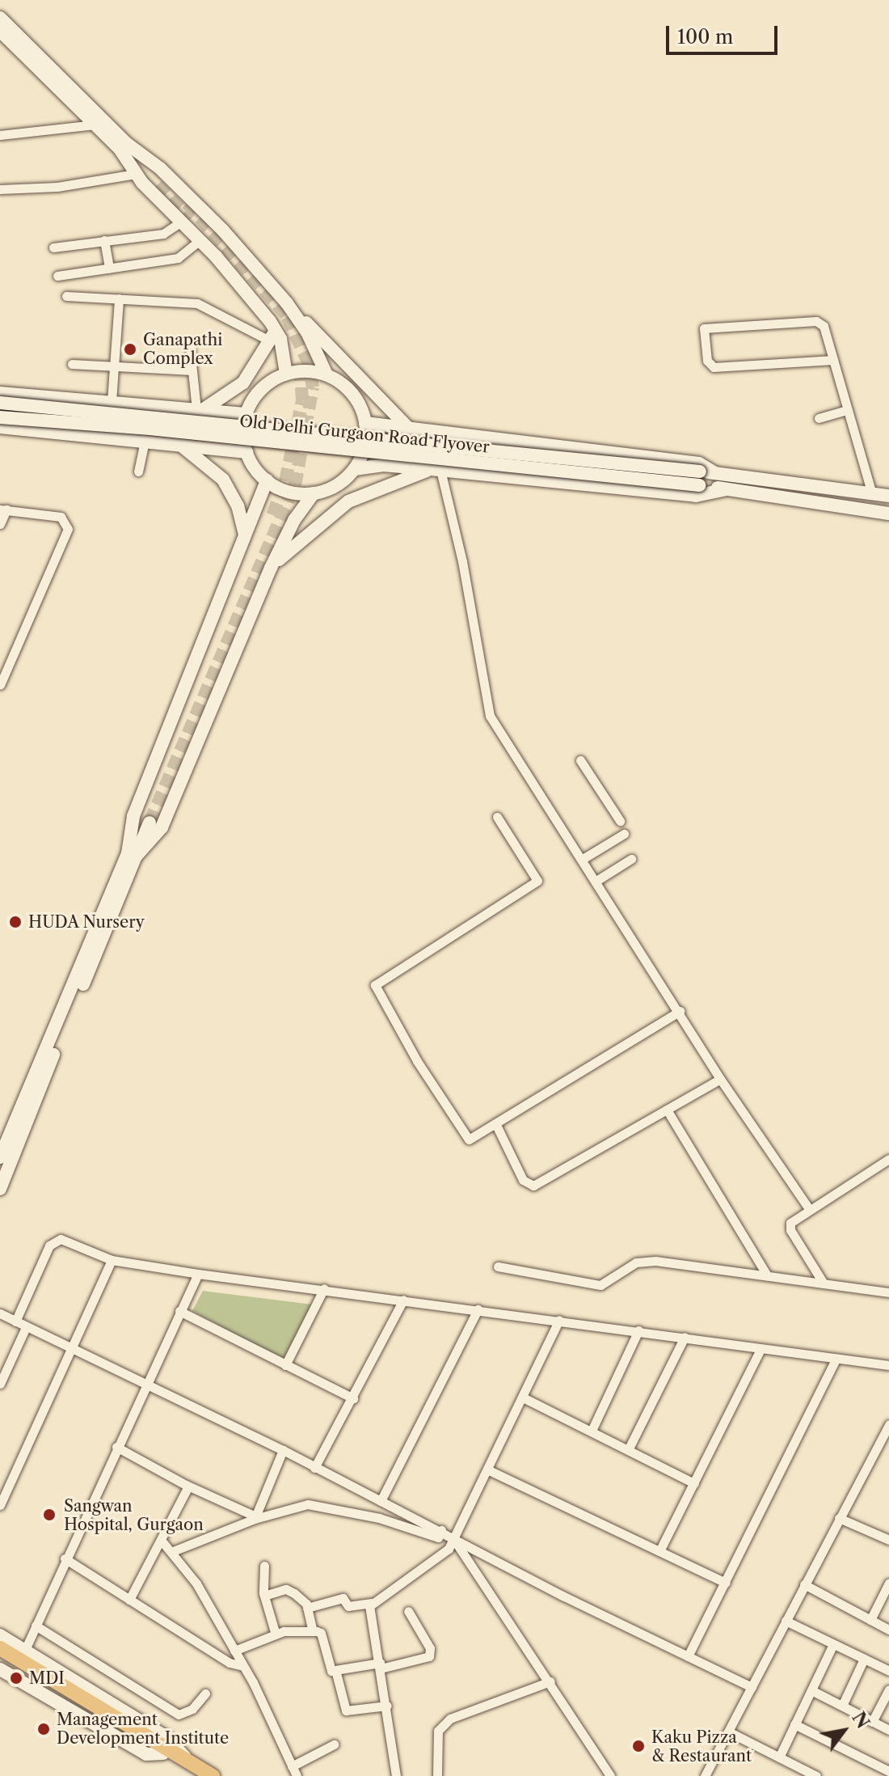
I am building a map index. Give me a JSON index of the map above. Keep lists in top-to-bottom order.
{
  "streets": {
    "main road": ["Old Delhi Gurgaon Road Flyover"]
  },
  "places": [
    "Ganapathi Complex",
    "HUDA Nursery",
    "Sangwan Hospital, Gurgaon",
    "MDI",
    "Management Development Institute",
    "Kaku Pizza & Restaurant"
  ],
  "scale_bar": "100 m",
  "north": "top right"
}
